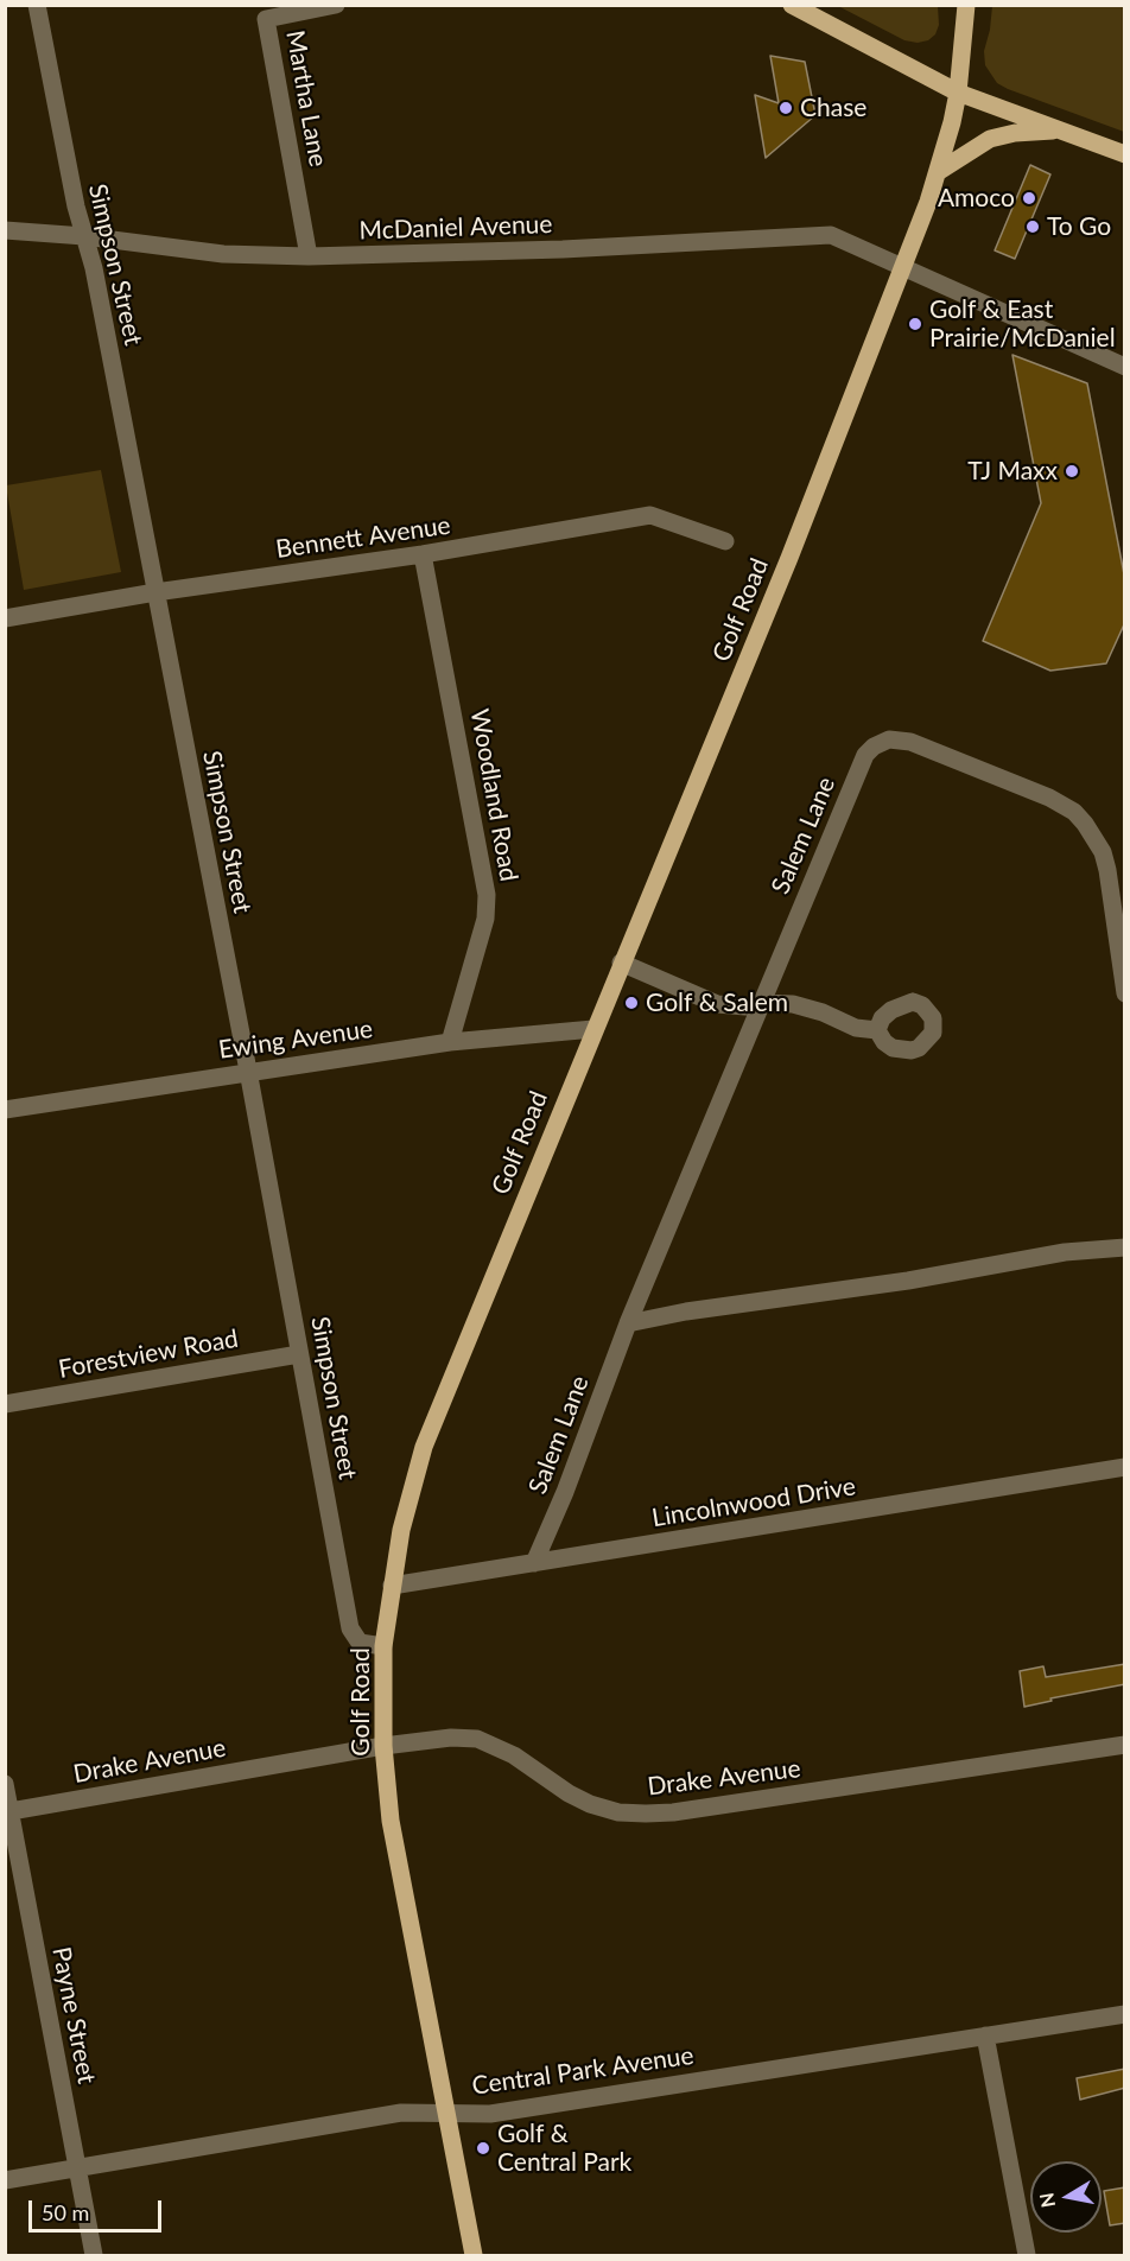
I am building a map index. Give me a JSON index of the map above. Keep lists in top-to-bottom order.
{
  "streets": {
    "main road": ["Golf Road"],
    "street": [
      "Martha Lane",
      "McDaniel Avenue",
      "Simpson Street",
      "Bennett Avenue",
      "Woodland Road",
      "Salem Lane",
      "Ewing Avenue",
      "Forestview Road",
      "Lincolnwood Drive",
      "Drake Avenue",
      "Payne Street",
      "Central Park Avenue"
    ]
  },
  "crossings": [
    ["Martha Lane", "McDaniel Avenue"],
    ["McDaniel Avenue", "Simpson Street"],
    ["McDaniel Avenue", "Golf Road"],
    ["Simpson Street", "Bennett Avenue"],
    ["Simpson Street", "Golf Road"],
    ["Simpson Street", "Ewing Avenue"],
    ["Simpson Street", "Forestview Road"],
    ["Bennett Avenue", "Woodland Road"],
    ["Golf Road", "Ewing Avenue"],
    ["Golf Road", "Lincolnwood Drive"],
    ["Golf Road", "Drake Avenue"],
    ["Golf Road", "Central Park Avenue"],
    ["Woodland Road", "Ewing Avenue"],
    ["Salem Lane", "Lincolnwood Drive"],
    ["Drake Avenue", "Payne Street"],
    ["Payne Street", "Central Park Avenue"]
  ],
  "places": [
    "Chase",
    "Amoco",
    "To Go",
    "Golf & East Prairie/McDaniel",
    "TJ Maxx",
    "Golf & Salem",
    "Golf & Central Park"
  ],
  "scale_bar": "50 m",
  "north": "left"
}
